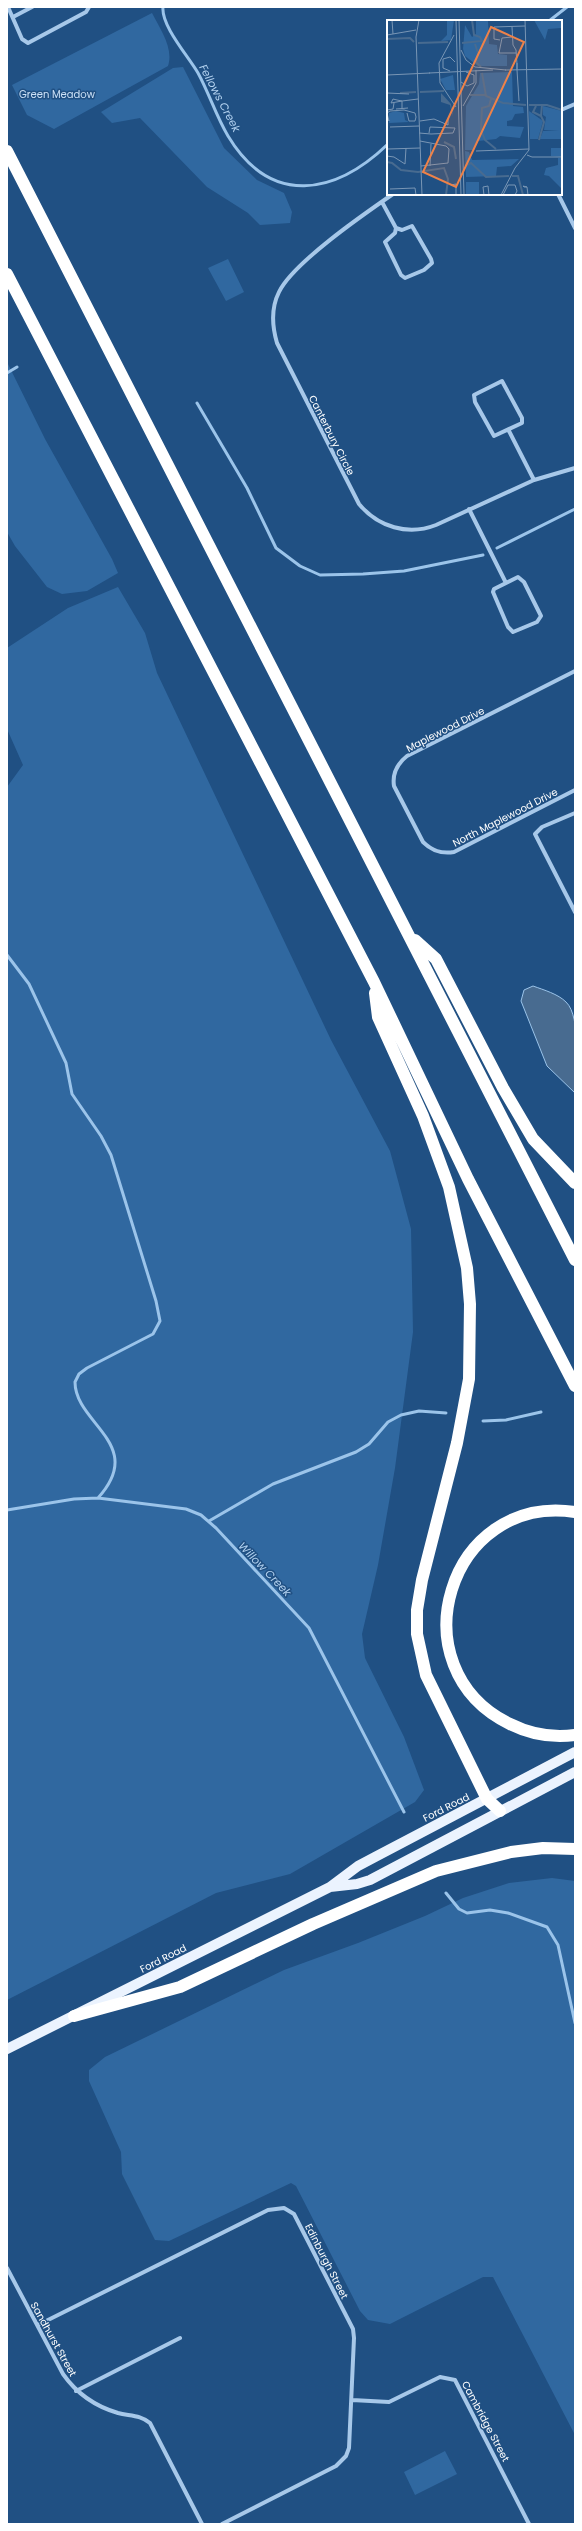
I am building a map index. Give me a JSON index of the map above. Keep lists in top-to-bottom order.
{
  "streets": {
    "main road": ["Ford Road"],
    "street": [
      "Canterbury Circle",
      "Maplewood Drive",
      "North Maplewood Drive",
      "Edinburgh Street",
      "Sandhurst Street",
      "Cambridge Street"
    ]
  },
  "crossings": [
    ["Maplewood Drive", "North Maplewood Drive"],
    ["Edinburgh Street", "Sandhurst Street"],
    ["Edinburgh Street", "Cambridge Street"]
  ],
  "water": ["Fellows Creek", "Willow Creek"],
  "parks": ["Green Meadow"]
}
